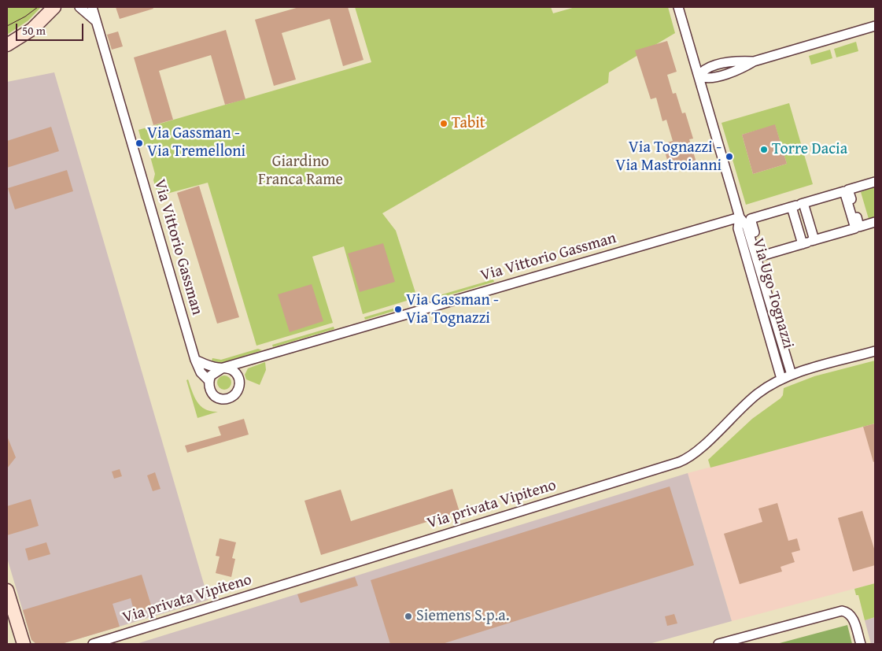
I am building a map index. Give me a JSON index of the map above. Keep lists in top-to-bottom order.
{
  "streets": {
    "street": ["Via Vittorio Gassman", "Via Ugo Tognazzi", "Via privata Vipiteno"]
  },
  "crossings": [
    ["Via Vittorio Gassman", "Via Ugo Tognazzi"],
    ["Via Ugo Tognazzi", "Via privata Vipiteno"]
  ],
  "parks": ["Giardino Franca Rame"],
  "places": [
    "Tabit",
    "Via Gassman - Via Tremelloni",
    "Torre Dacia",
    "Via Tognazzi - Via Mastroianni",
    "Via Gassman - Via Tognazzi",
    "Siemens S.p.a."
  ],
  "scale_bar": "50 m"
}
